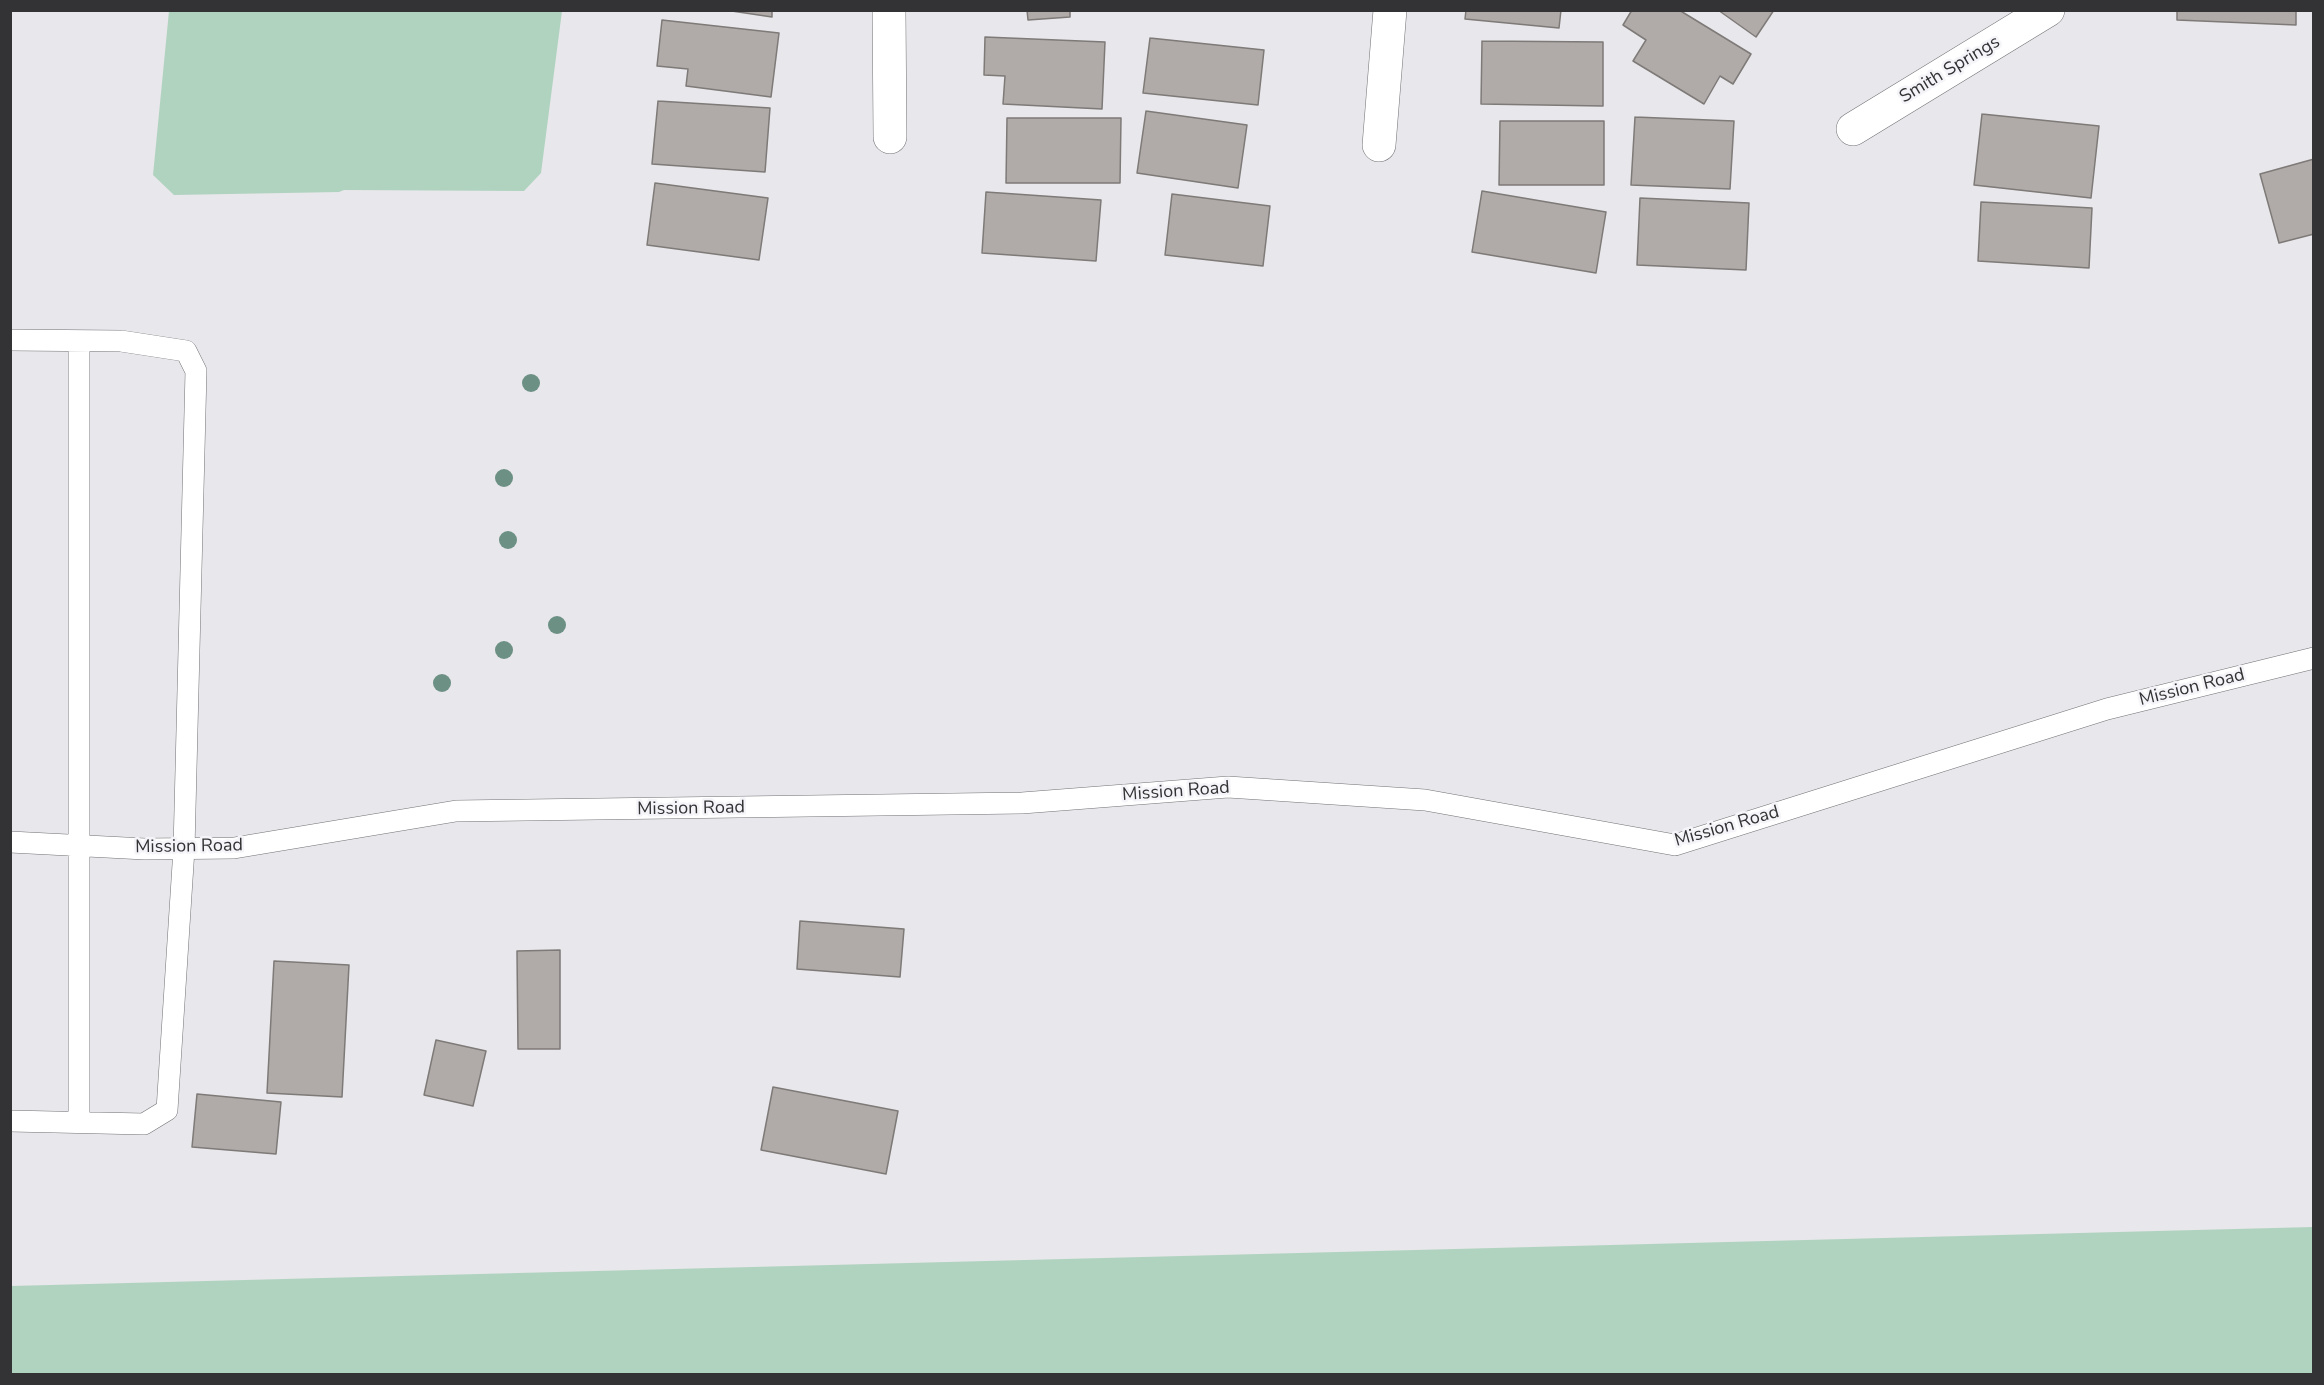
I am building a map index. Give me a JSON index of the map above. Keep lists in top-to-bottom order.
{
  "streets": {
    "street": ["Smith Springs"],
    "lane": ["Mission Road"]
  }
}
